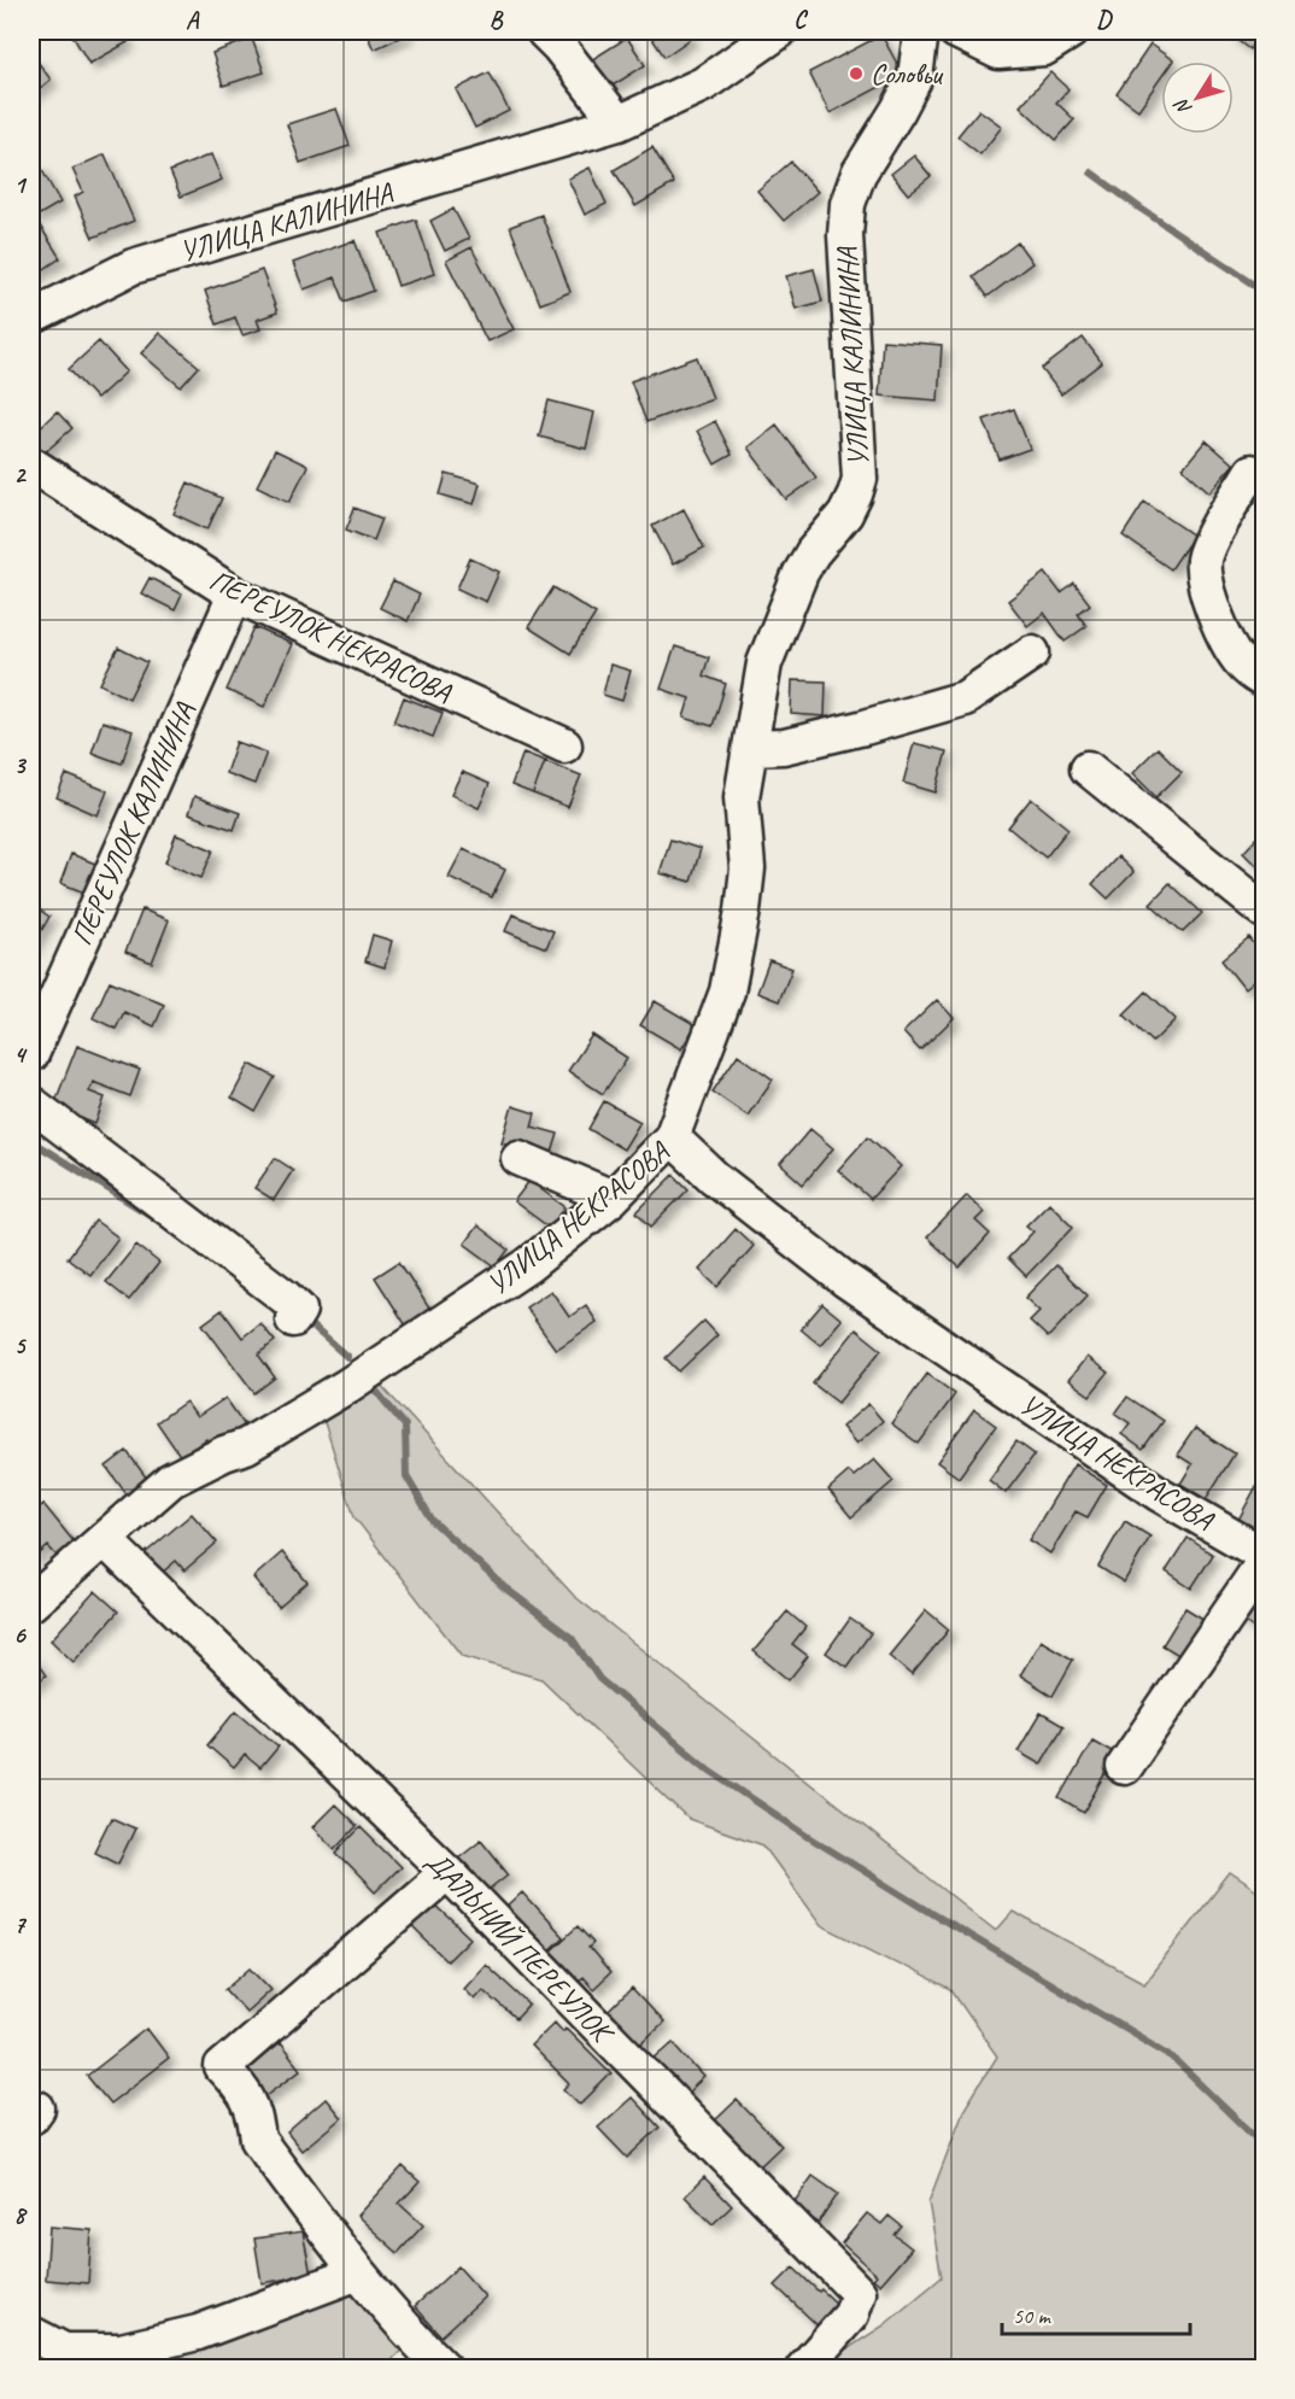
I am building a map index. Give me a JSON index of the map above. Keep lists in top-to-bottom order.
{
  "streets": {
    "street": [
      "УЛИЦА КАЛИНИНА",
      "ПЕРЕУЛОК НЕКРАСОВА",
      "ПЕРЕУЛОК КАЛИНИНА",
      "УЛИЦА НЕКРАСОВА",
      "ДАЛЬНИЙ ПЕРЕУЛОК"
    ]
  },
  "crossings": [
    ["УЛИЦА КАЛИНИНА", "УЛИЦА НЕКРАСОВА"],
    ["ПЕРЕУЛОК НЕКРАСОВА", "ПЕРЕУЛОК КАЛИНИНА"],
    ["УЛИЦА НЕКРАСОВА", "ДАЛЬНИЙ ПЕРЕУЛОК"]
  ],
  "places": ["Соловьи"],
  "scale_bar": "50 m",
  "north": "bottom left",
  "grid": {
    "columns": [
      "A",
      "B",
      "C",
      "D"
    ],
    "rows": [
      "1",
      "2",
      "3",
      "4",
      "5",
      "6",
      "7",
      "8"
    ]
  }
}
